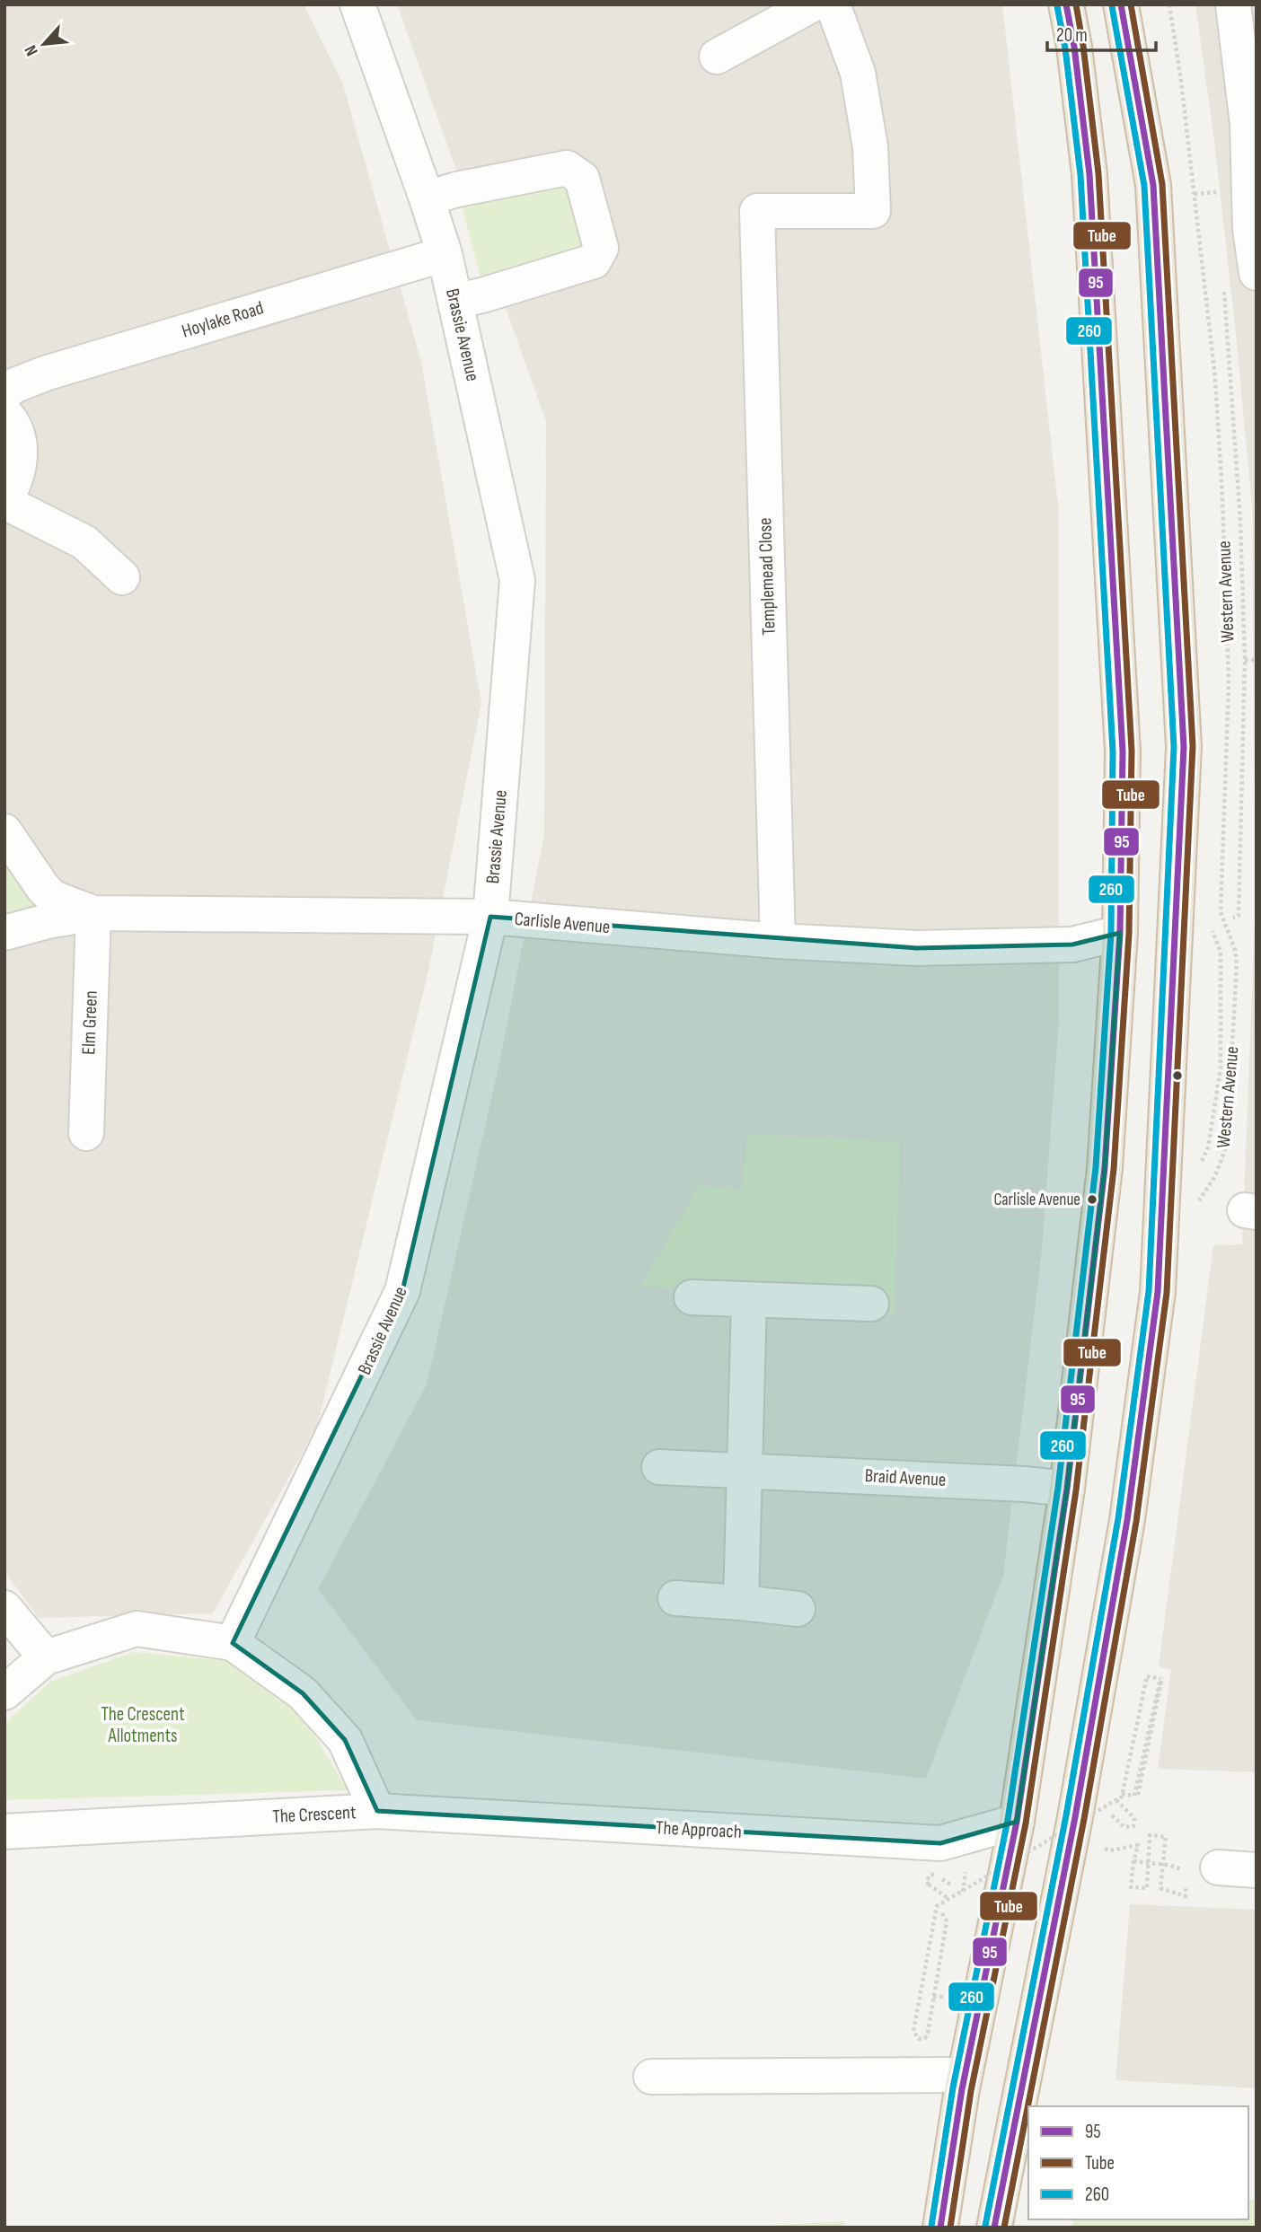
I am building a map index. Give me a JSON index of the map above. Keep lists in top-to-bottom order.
{
  "streets": {
    "street": [
      "Hoylake Road",
      "Brassie Avenue",
      "Templemead Close",
      "Carlisle Avenue",
      "Elm Green",
      "Braid Avenue",
      "The Crescent",
      "The Approach"
    ],
    "path": ["Western Avenue"]
  },
  "crossings": [
    ["Hoylake Road", "Brassie Avenue"],
    ["Brassie Avenue", "Carlisle Avenue"],
    ["Brassie Avenue", "The Crescent"],
    ["Templemead Close", "Carlisle Avenue"],
    ["Carlisle Avenue", "Elm Green"],
    ["The Crescent", "The Approach"]
  ],
  "parks": ["The Crescent Allotments"],
  "places": ["Carlisle Avenue"],
  "lines": ["transit line 95", "transit line Tube", "transit line 260"],
  "legend": ["95", "Tube", "260"],
  "scale_bar": "20 m",
  "north": "bottom left"
}
